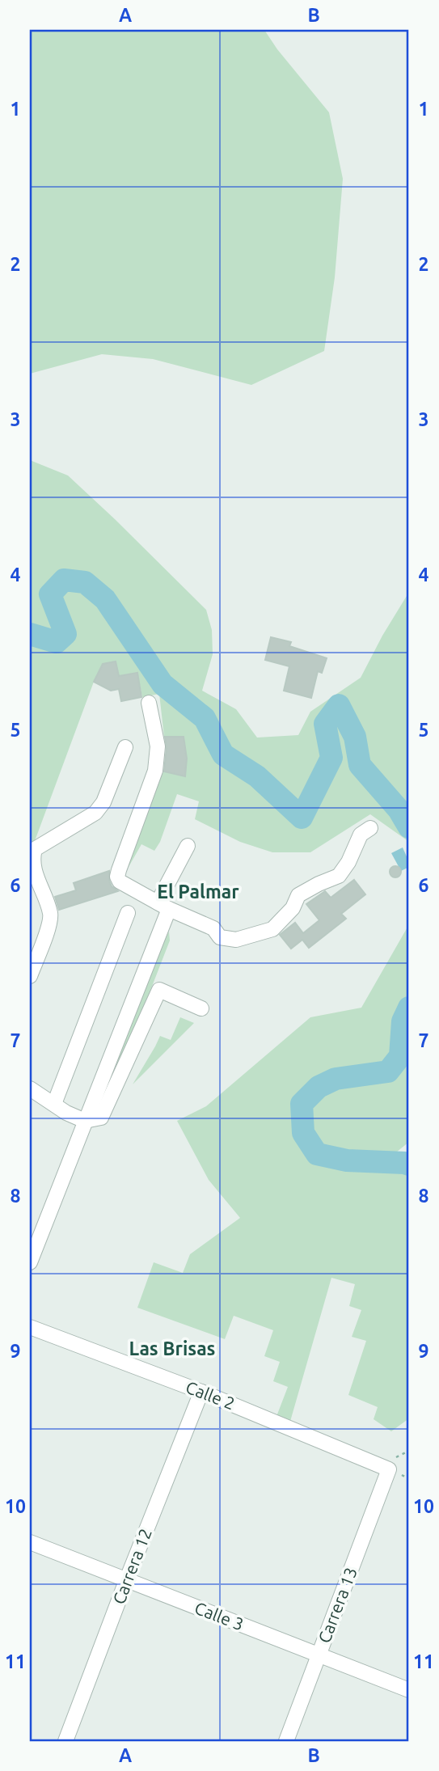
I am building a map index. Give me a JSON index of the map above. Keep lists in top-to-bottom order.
{
  "streets": {
    "street": [
      "Calle 2",
      "Carrera 12",
      "Carrera 13",
      "Calle 3"
    ]
  },
  "crossings": [
    ["Calle 2", "Carrera 12"],
    ["Calle 2", "Carrera 13"],
    ["Carrera 12", "Calle 3"],
    ["Carrera 13", "Calle 3"]
  ],
  "districts": ["El Palmar", "Las Brisas"],
  "grid": {
    "columns": ["A", "B"],
    "rows": [
      "1",
      "2",
      "3",
      "4",
      "5",
      "6",
      "7",
      "8",
      "9",
      "10",
      "11"
    ]
  }
}
